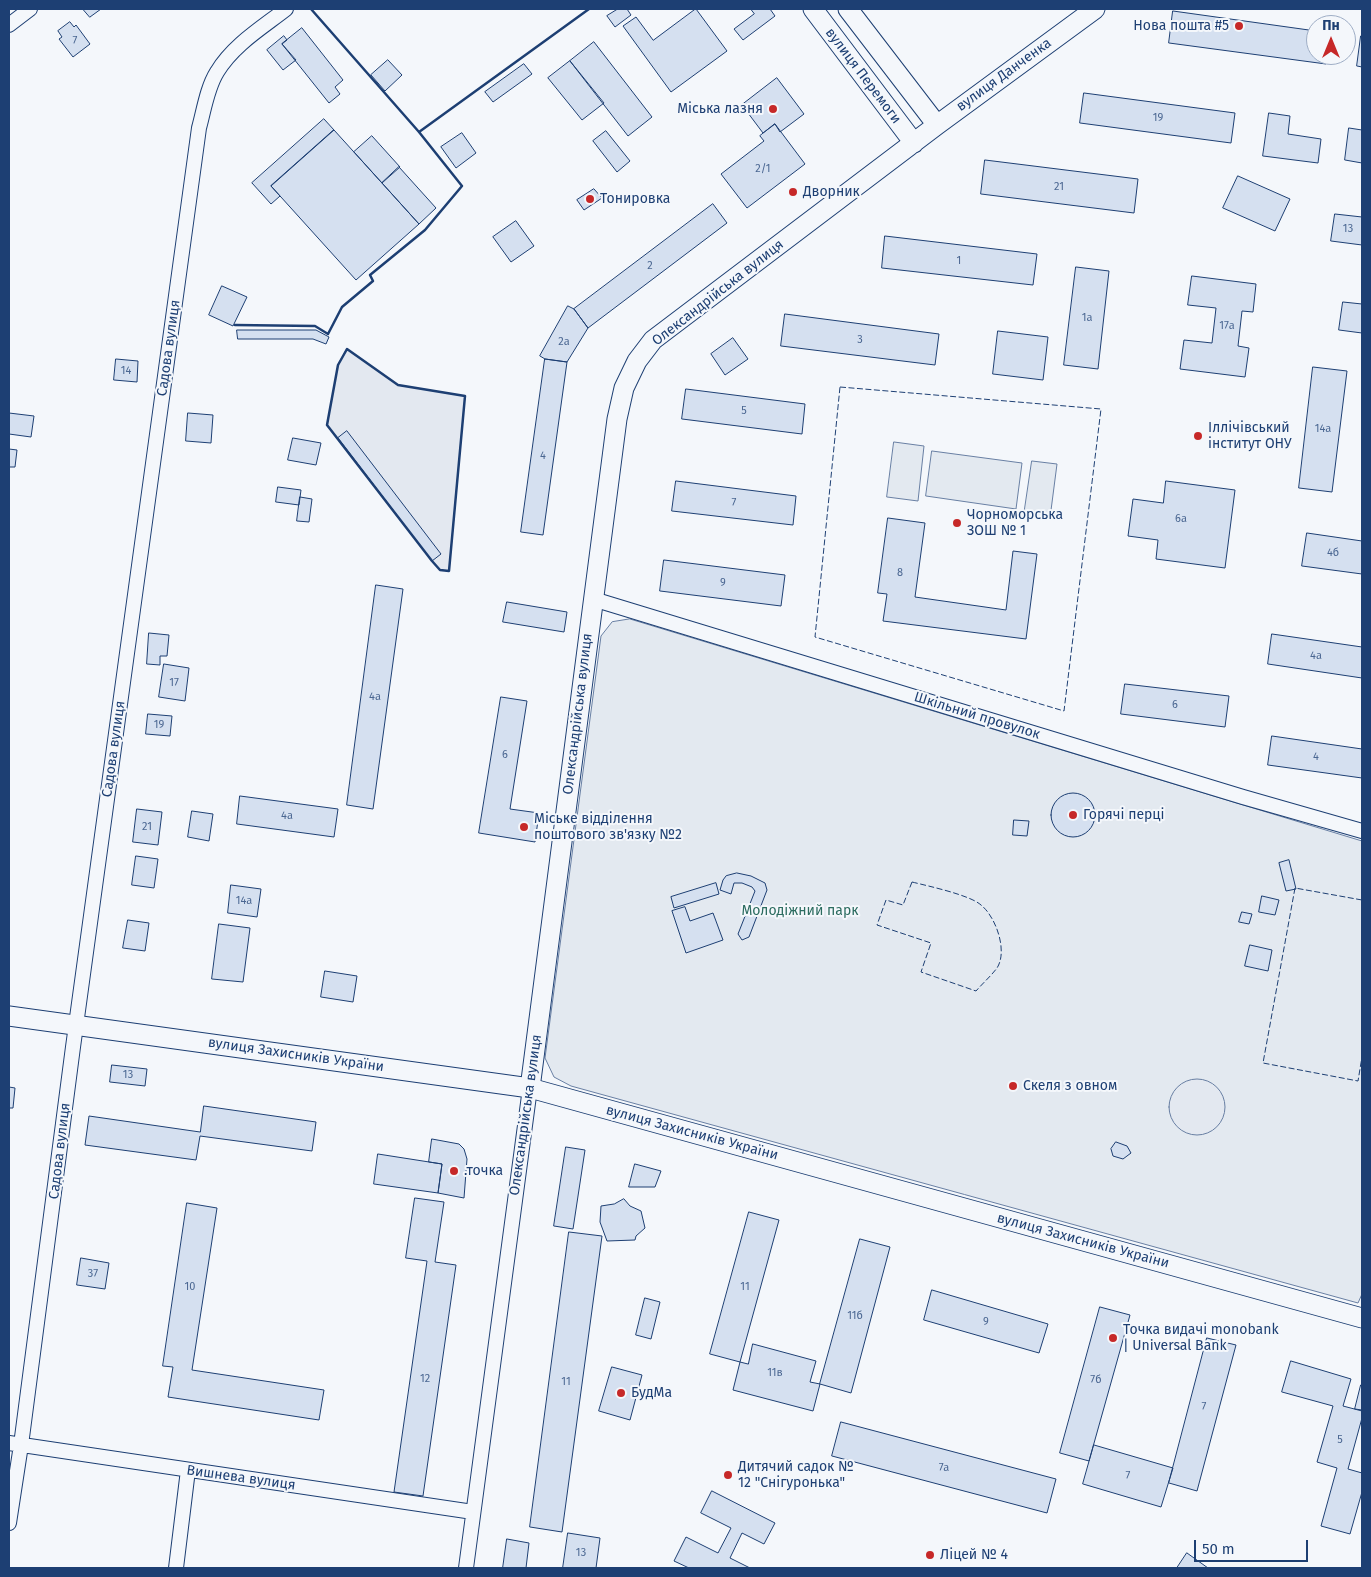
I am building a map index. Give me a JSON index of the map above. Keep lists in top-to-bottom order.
{
  "streets": {
    "main road": [
      "вулиця Данченка",
      "вулиця Перемоги",
      "Олександрійська вулиця",
      "вулиця Захисників України"
    ],
    "street": ["Садова вулиця", "Шкільний провулок", "Вишнева вулиця"]
  },
  "crossings": [
    ["вулиця Данченка", "вулиця Перемоги"],
    ["вулиця Данченка", "Олександрійська вулиця"],
    ["вулиця Перемоги", "Олександрійська вулиця"],
    ["Олександрійська вулиця", "Шкільний провулок"],
    ["Олександрійська вулиця", "вулиця Захисників України"],
    ["Олександрійська вулиця", "Вишнева вулиця"],
    ["Садова вулиця", "вулиця Захисників України"],
    ["Садова вулиця", "Вишнева вулиця"]
  ],
  "parks": ["Молодіжний парк"],
  "places": [
    "Нова пошта #5",
    "Міська лазня",
    "Дворник",
    "Тонировка",
    "Іллічівський інститут ОНУ",
    "Чорноморська ЗОШ № 1",
    "Горячі перці",
    "Міське відділення поштового зв'язку №2",
    "Скеля з овном",
    ".точка",
    "Точка видачі monobank | Universal Bank",
    "БудМа",
    "Дитячий садок № 12 \"Снігуронька\"",
    "Ліцей № 4"
  ],
  "house_numbers": [
    "7",
    "19",
    "2/1",
    "21",
    "13",
    "1",
    "2",
    "1а",
    "17а",
    "3",
    "2а",
    "14",
    "5",
    "14а",
    "4",
    "7",
    "6а",
    "4б",
    "8",
    "9",
    "4а",
    "17",
    "4а",
    "6",
    "19",
    "6",
    "4",
    "4а",
    "21",
    "14а",
    "13",
    "37",
    "10",
    "11",
    "11б",
    "9",
    "11в",
    "12",
    "7б",
    "11",
    "7",
    "5",
    "7а",
    "7",
    "13"
  ],
  "scale_bar": "50 m",
  "north": "top"
}
